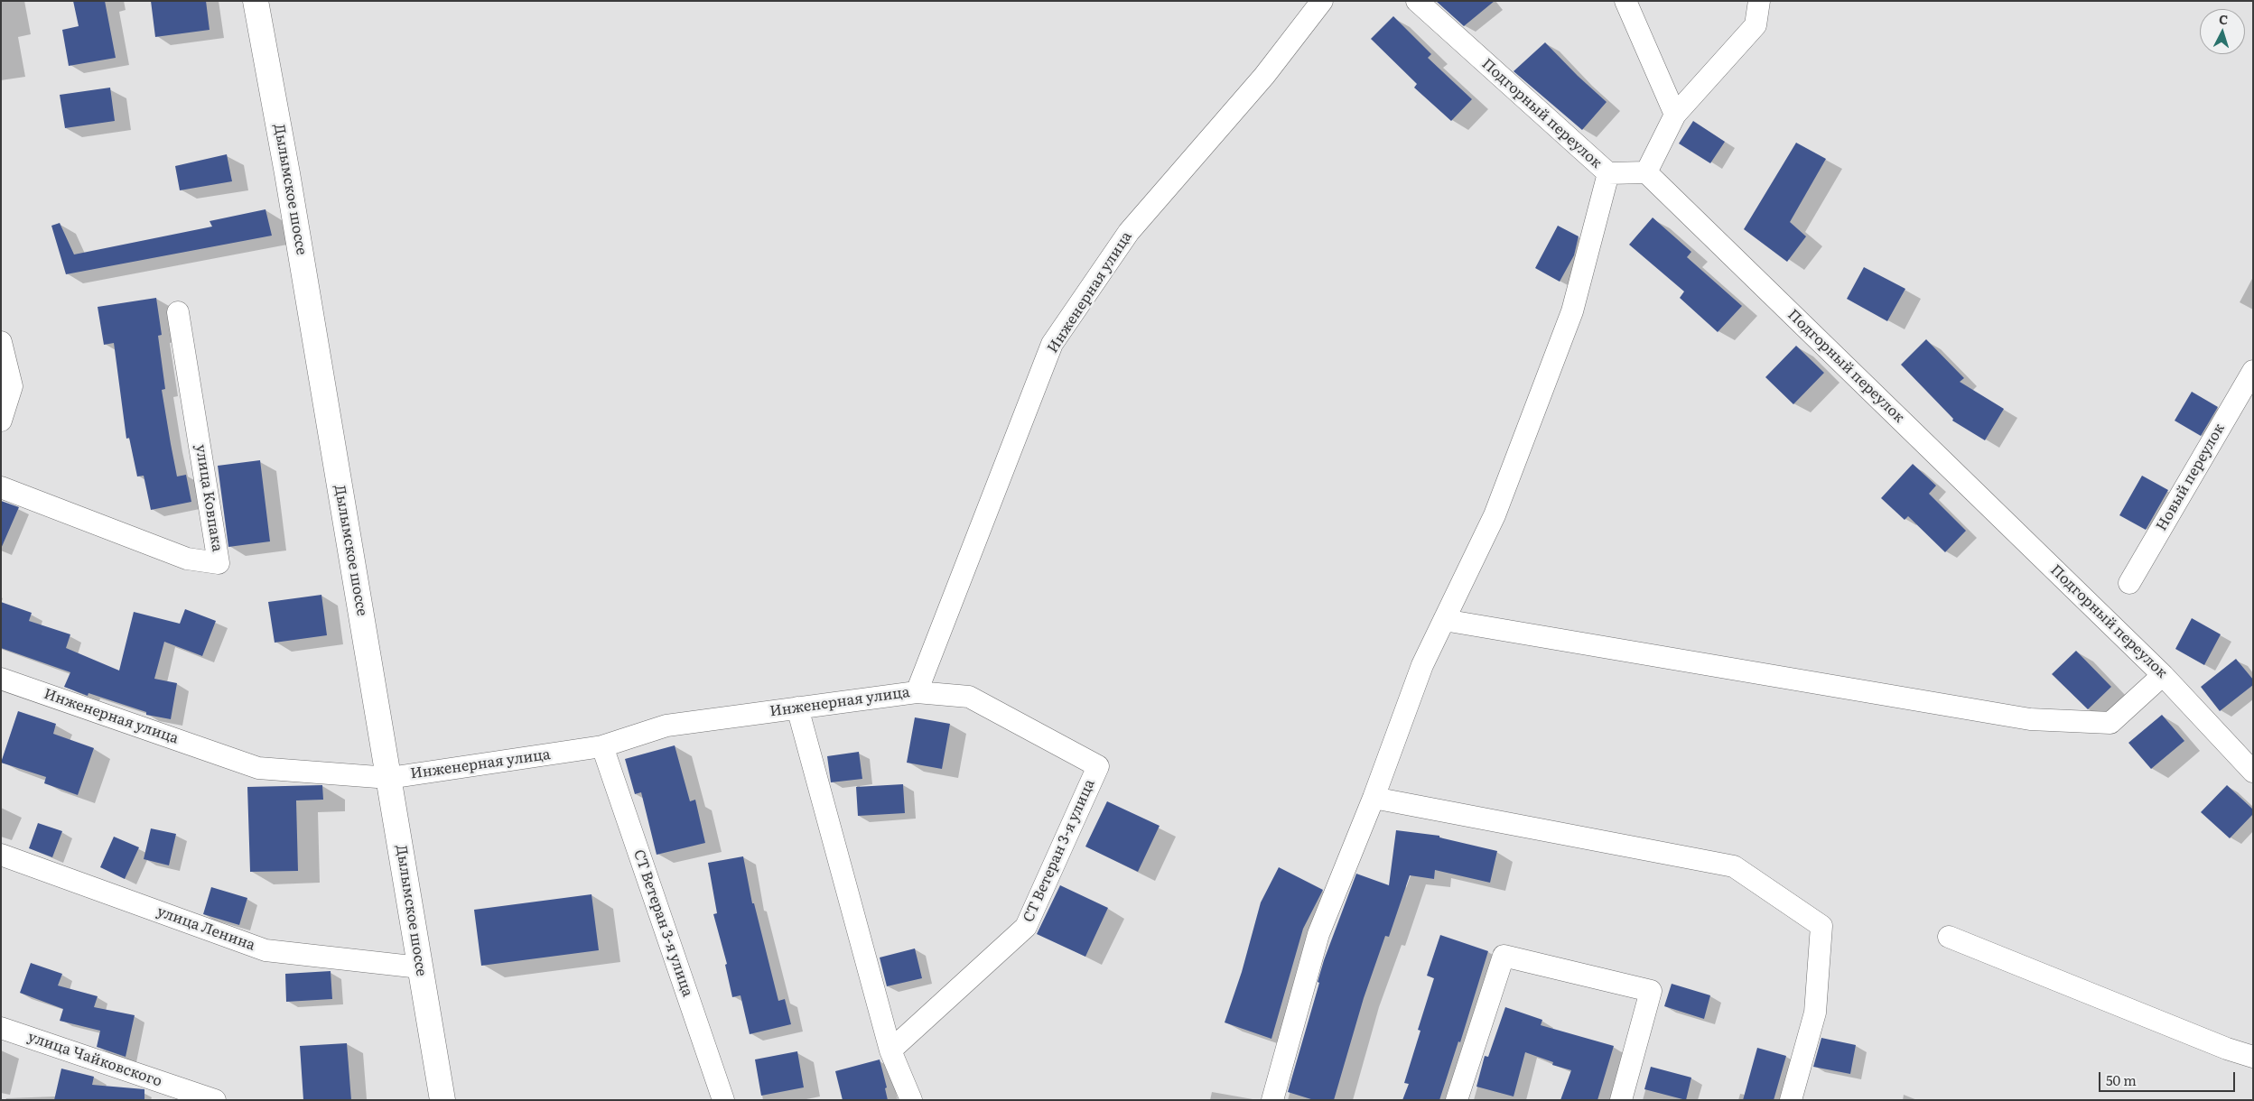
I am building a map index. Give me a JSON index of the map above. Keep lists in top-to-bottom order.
{
  "streets": {
    "main road": ["Дылымское шоссе"],
    "street": [
      "Подгорный переулок",
      "Инженерная улица",
      "Новый переулок",
      "улица Ковпака",
      "СТ Ветеран 3-я улица",
      "улица Ленина",
      "улица Чайковского"
    ]
  },
  "crossings": [
    ["Дылымское шоссе", "Инженерная улица"],
    ["Дылымское шоссе", "улица Ленина"],
    ["Инженерная улица", "СТ Ветеран 3-я улица"]
  ],
  "scale_bar": "50 m",
  "north": "top"
}
